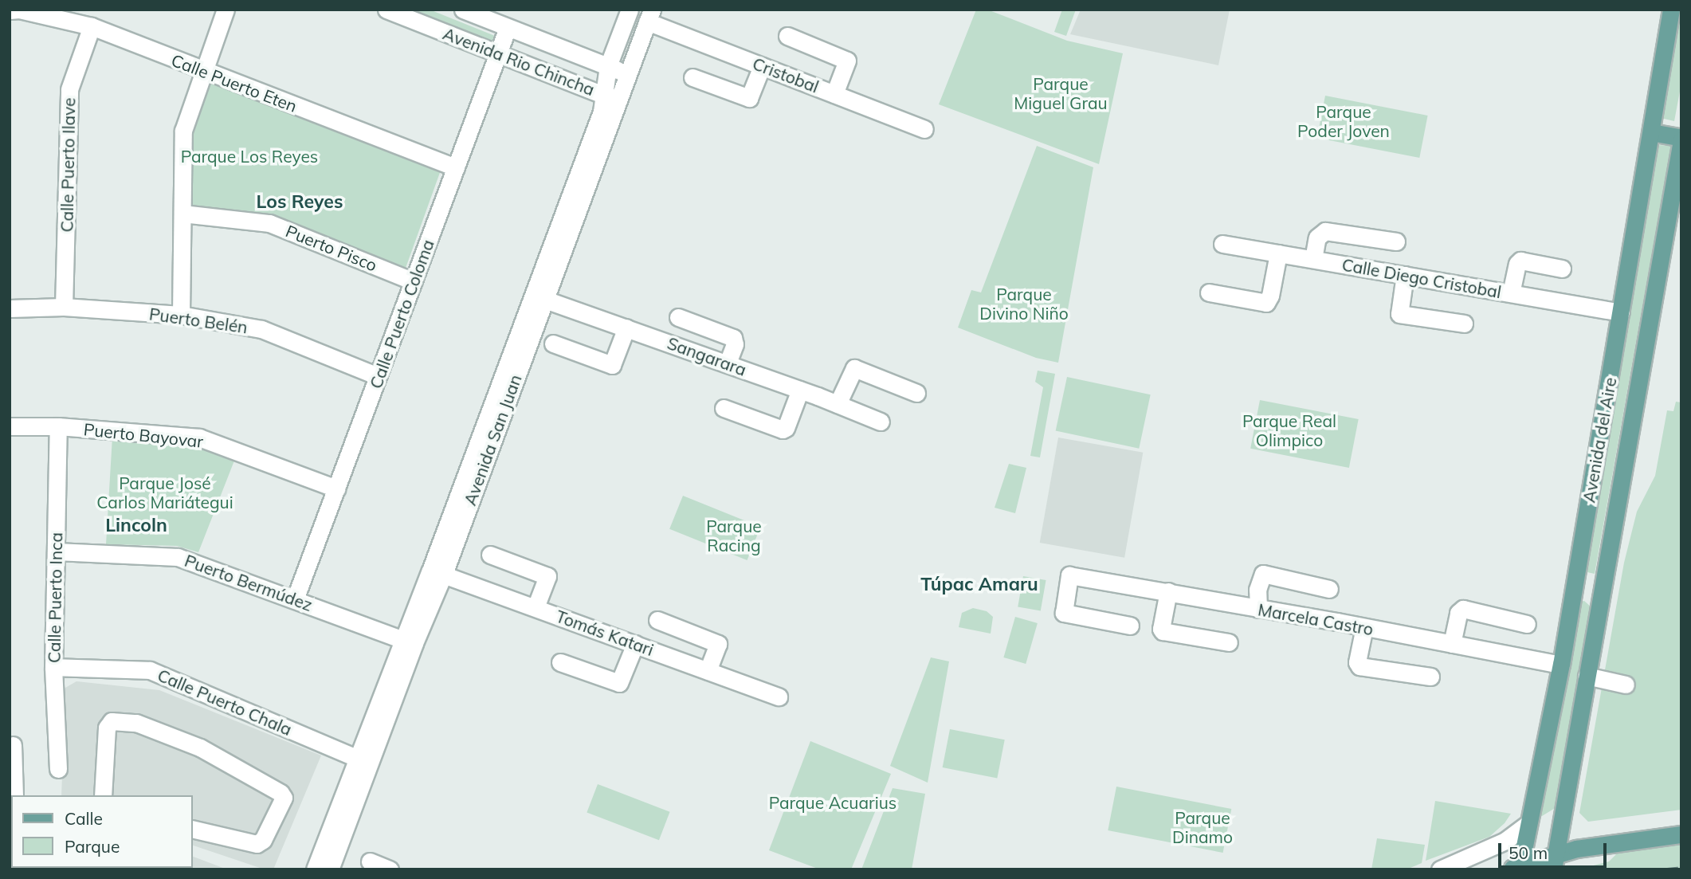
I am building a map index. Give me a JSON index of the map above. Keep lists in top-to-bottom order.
{
  "streets": {
    "main road": ["Avenida del Aire"],
    "street": [
      "Avenida Rio Chincha",
      "Cristobal",
      "Calle Puerto Eten",
      "Calle Puerto Ilave",
      "Puerto Pisco",
      "Calle Diego Cristobal",
      "Calle Puerto Coloma",
      "Puerto Belén",
      "Sangarara",
      "Puerto Bayovar",
      "Avenida San Juan",
      "Puerto Bermúdez",
      "Calle Puerto Inca",
      "Marcela Castro",
      "Tomás Katari",
      "Calle Puerto Chala"
    ]
  },
  "crossings": [
    ["Avenida Rio Chincha", "Calle Puerto Coloma"],
    ["Avenida Rio Chincha", "Avenida San Juan"],
    ["Cristobal", "Avenida San Juan"],
    ["Calle Puerto Eten", "Calle Puerto Ilave"],
    ["Calle Puerto Eten", "Calle Puerto Coloma"],
    ["Calle Puerto Ilave", "Puerto Belén"],
    ["Puerto Pisco", "Calle Puerto Coloma"],
    ["Calle Diego Cristobal", "Avenida del Aire"],
    ["Calle Puerto Coloma", "Puerto Belén"],
    ["Calle Puerto Coloma", "Puerto Bayovar"],
    ["Calle Puerto Coloma", "Puerto Bermúdez"],
    ["Sangarara", "Avenida San Juan"],
    ["Puerto Bayovar", "Calle Puerto Inca"],
    ["Avenida San Juan", "Puerto Bermúdez"],
    ["Avenida San Juan", "Tomás Katari"],
    ["Avenida San Juan", "Calle Puerto Chala"],
    ["Avenida del Aire", "Marcela Castro"],
    ["Puerto Bermúdez", "Calle Puerto Inca"],
    ["Calle Puerto Inca", "Calle Puerto Chala"]
  ],
  "districts": ["Los Reyes", "Lincoln", "Túpac Amaru"],
  "parks": [
    "Parque Miguel Grau",
    "Parque Poder Joven",
    "Parque Los Reyes",
    "Parque Divino Niño",
    "Parque Real Olimpico",
    "Parque José Carlos Mariátegui",
    "Parque Racing",
    "Parque Acuarius",
    "Parque Dinamo"
  ],
  "legend": ["Calle", "Parque"],
  "scale_bar": "50 m"
}
